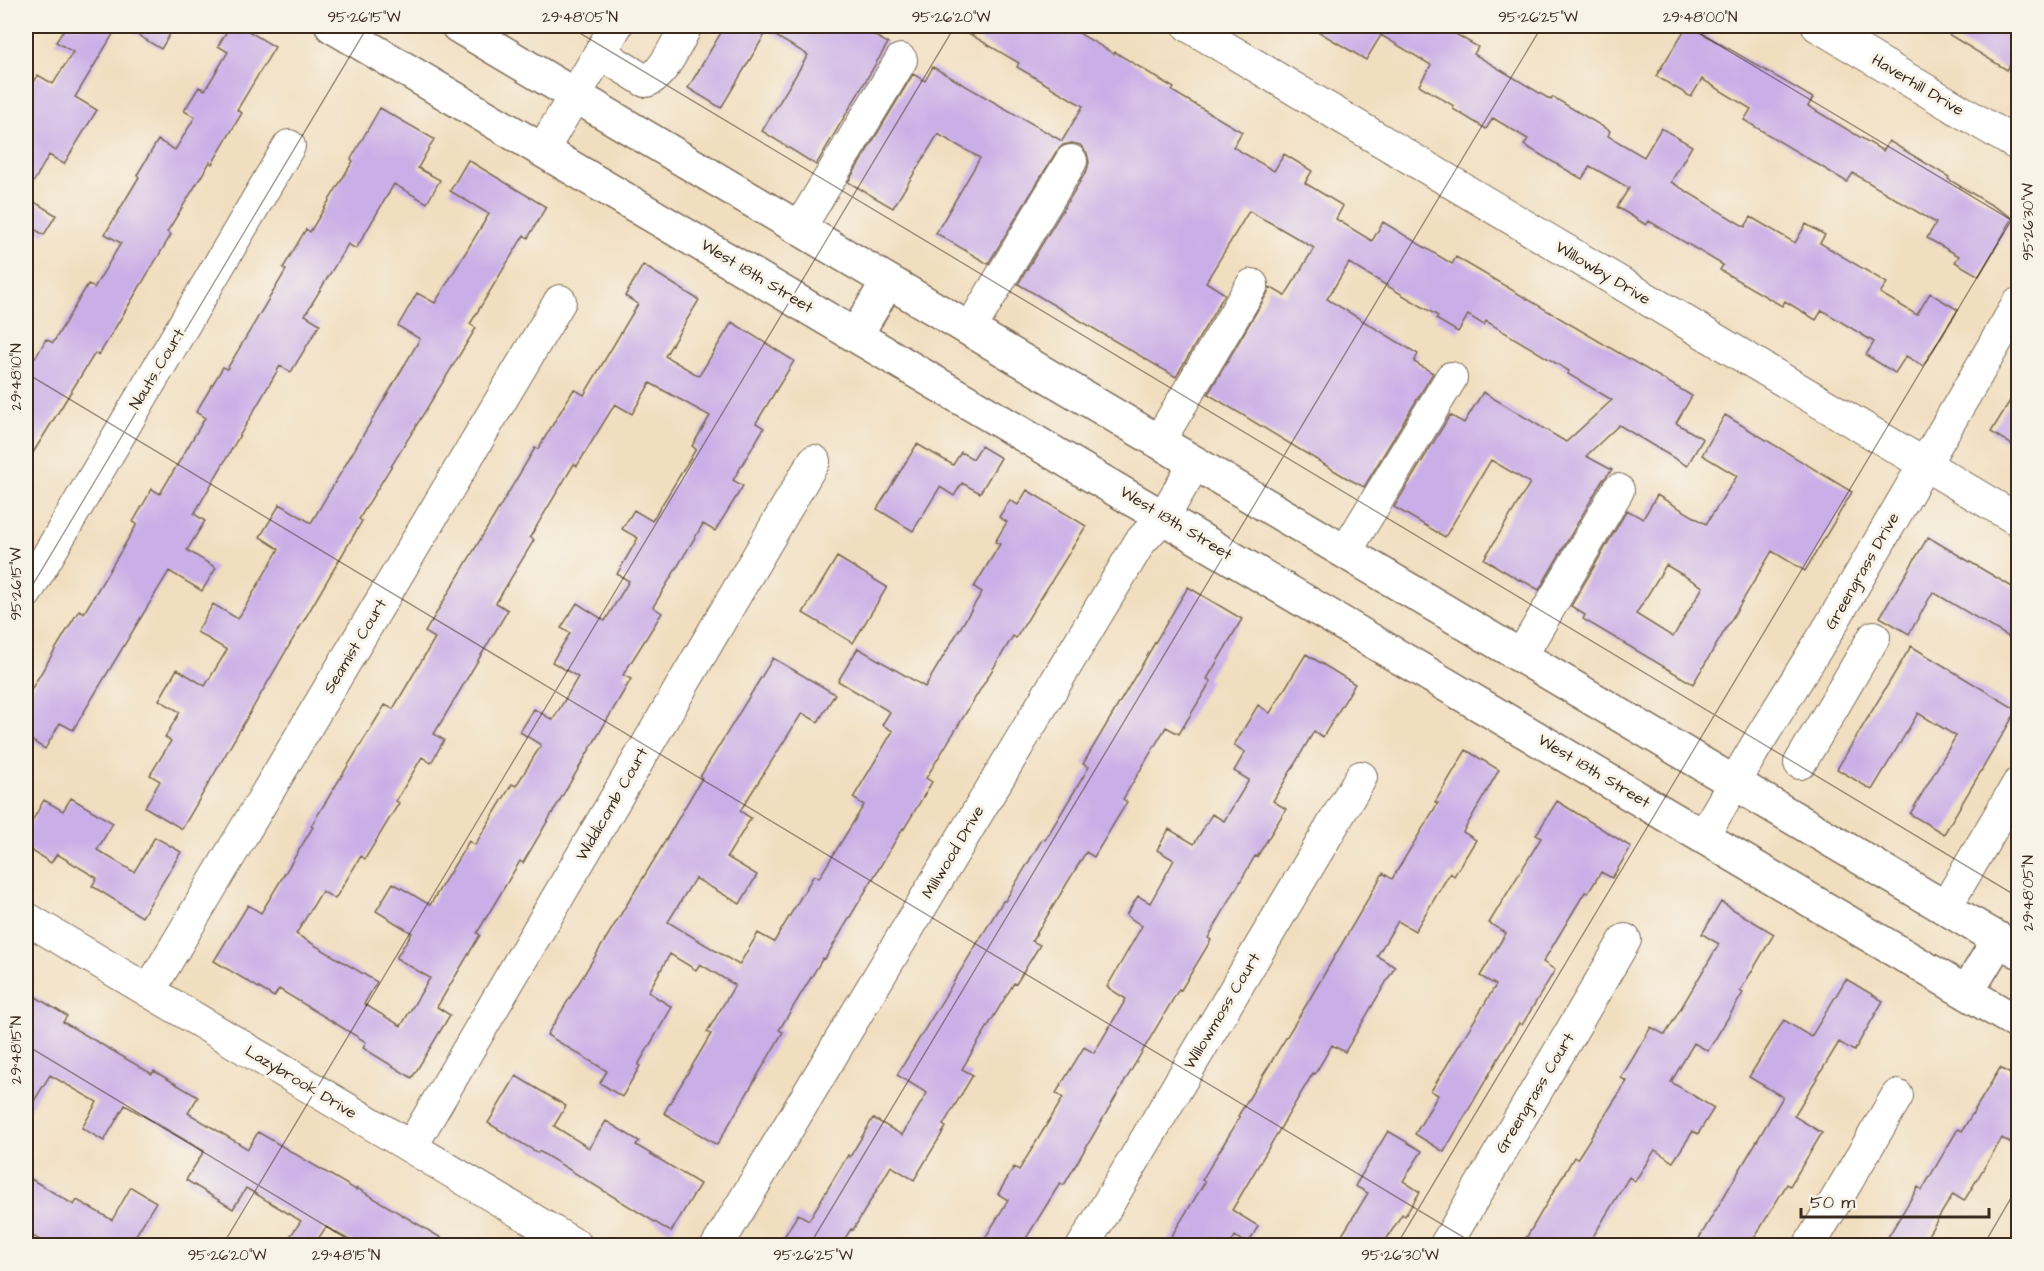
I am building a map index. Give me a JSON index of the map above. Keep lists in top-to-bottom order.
{
  "streets": {
    "main road": ["West 18th Street"],
    "street": [
      "Haverhill Drive",
      "Willowby Drive",
      "Nauts Court",
      "Greengrass Drive",
      "Seamist Court",
      "Widdicomb Court",
      "Millwood Drive",
      "Willowmoss Court",
      "Lazybrook Drive",
      "Greengrass Court"
    ]
  },
  "crossings": [
    ["Willowby Drive", "Greengrass Drive"],
    ["West 18th Street", "Greengrass Drive"],
    ["West 18th Street", "Millwood Drive"],
    ["Seamist Court", "Lazybrook Drive"],
    ["Widdicomb Court", "Lazybrook Drive"]
  ],
  "scale_bar": "50 m",
  "coordinates": [
    "95°26'15\"W",
    "29°48'05\"N",
    "95°26'20\"W",
    "95°26'25\"W",
    "29°48'00\"N",
    "95°26'30\"W",
    "29°48'10\"N",
    "29°48'15\"N"
  ]
}
